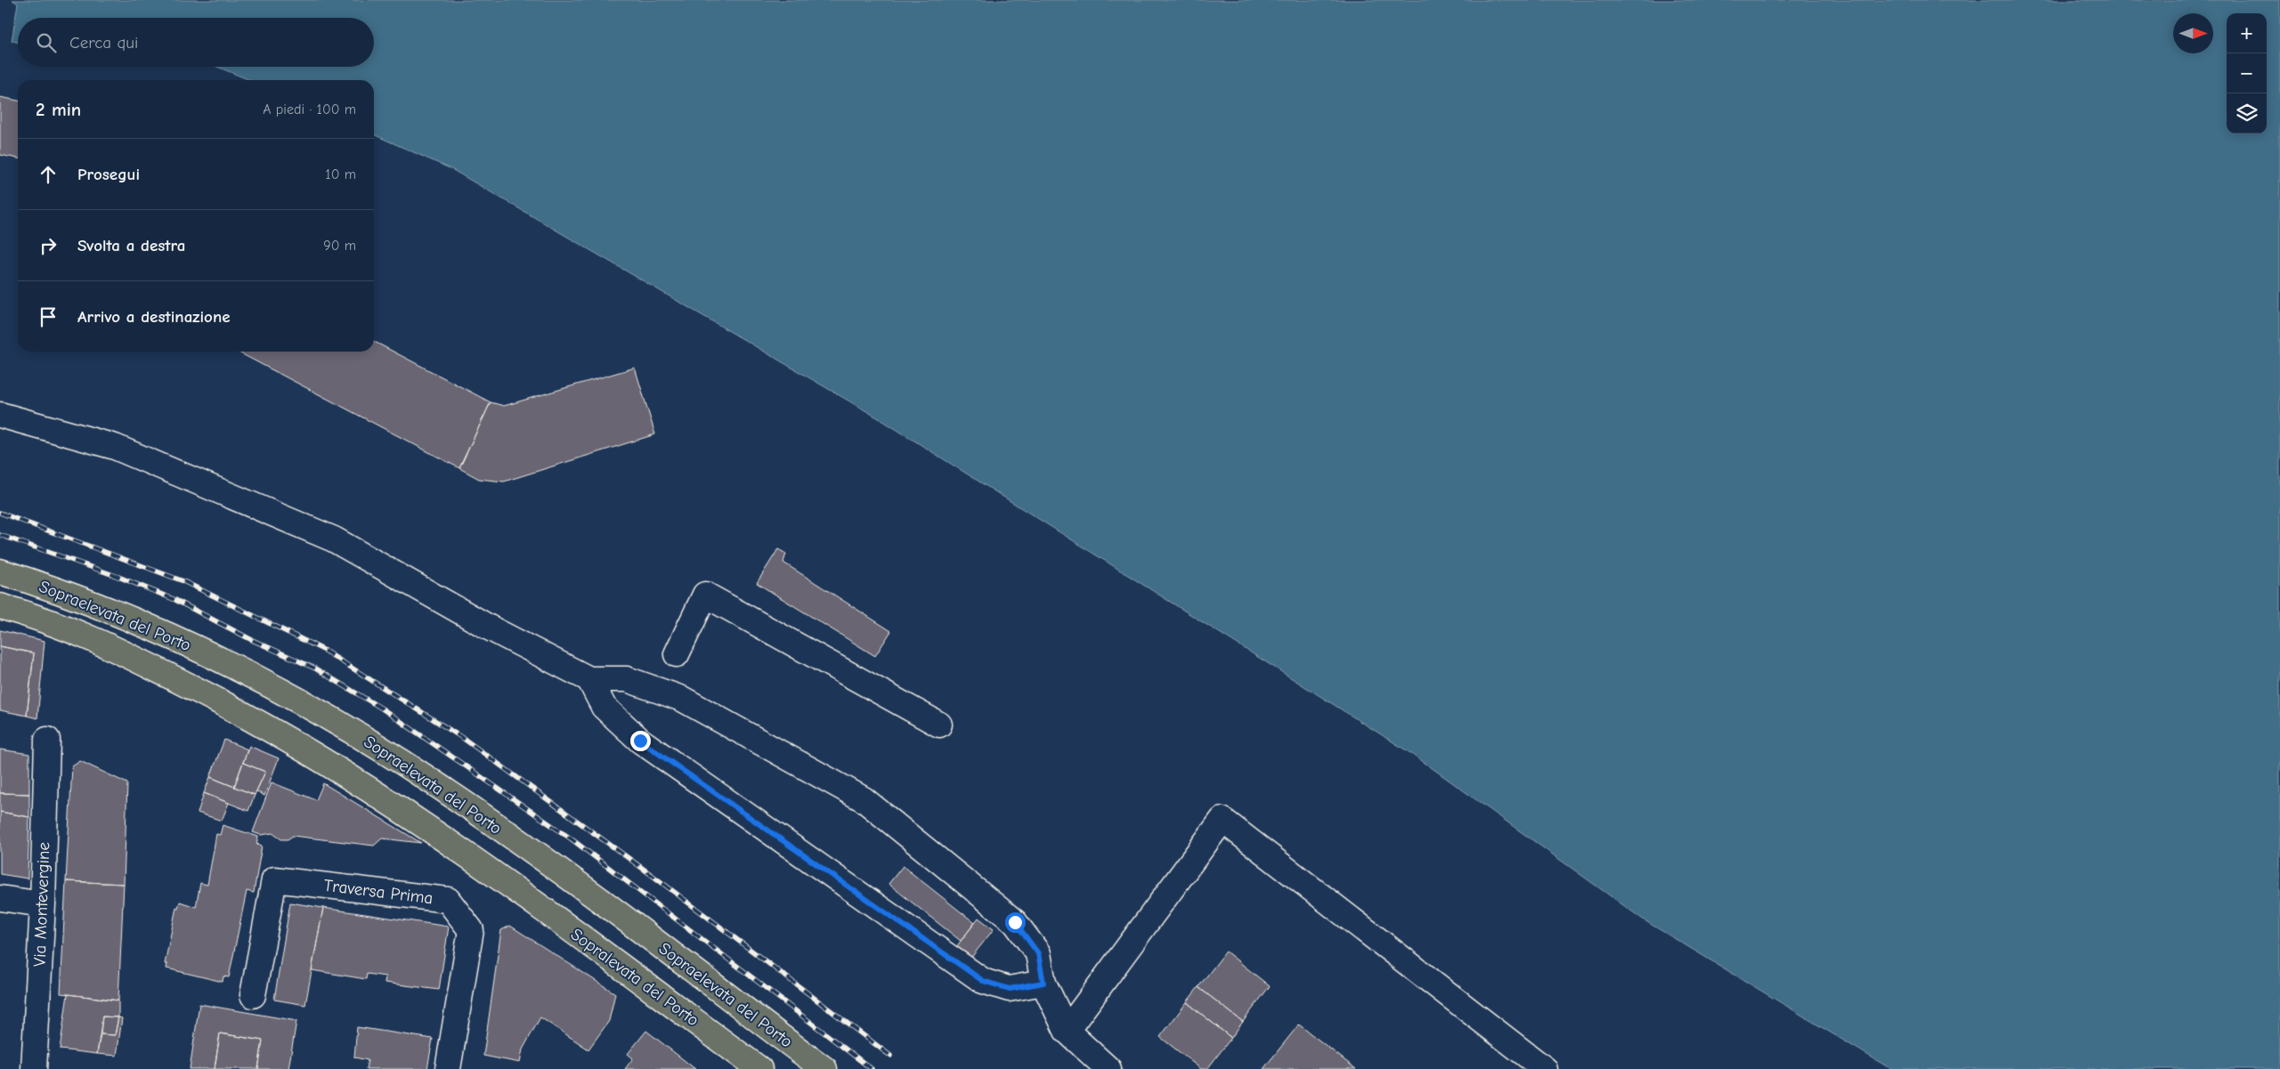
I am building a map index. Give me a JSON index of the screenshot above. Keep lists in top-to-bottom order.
{
  "streets": {
    "main road": ["Sopraelevata del Porto", "Sopralevata del Porto"],
    "street": ["Traversa Prima", "Via Montevergine"]
  },
  "crossings": [
    ["Sopraelevata del Porto", "Sopralevata del Porto"]
  ],
  "north": "right",
  "page": {
    "map_buttons": ["+", "−"],
    "search": "Cerca qui",
    "heading": ["2 min", "A piedi · 100 m"],
    "list": [
      ["Prosegui", "10 m"],
      ["Svolta a destra", "90 m"],
      "Arrivo a destinazione"
    ]
  }
}
